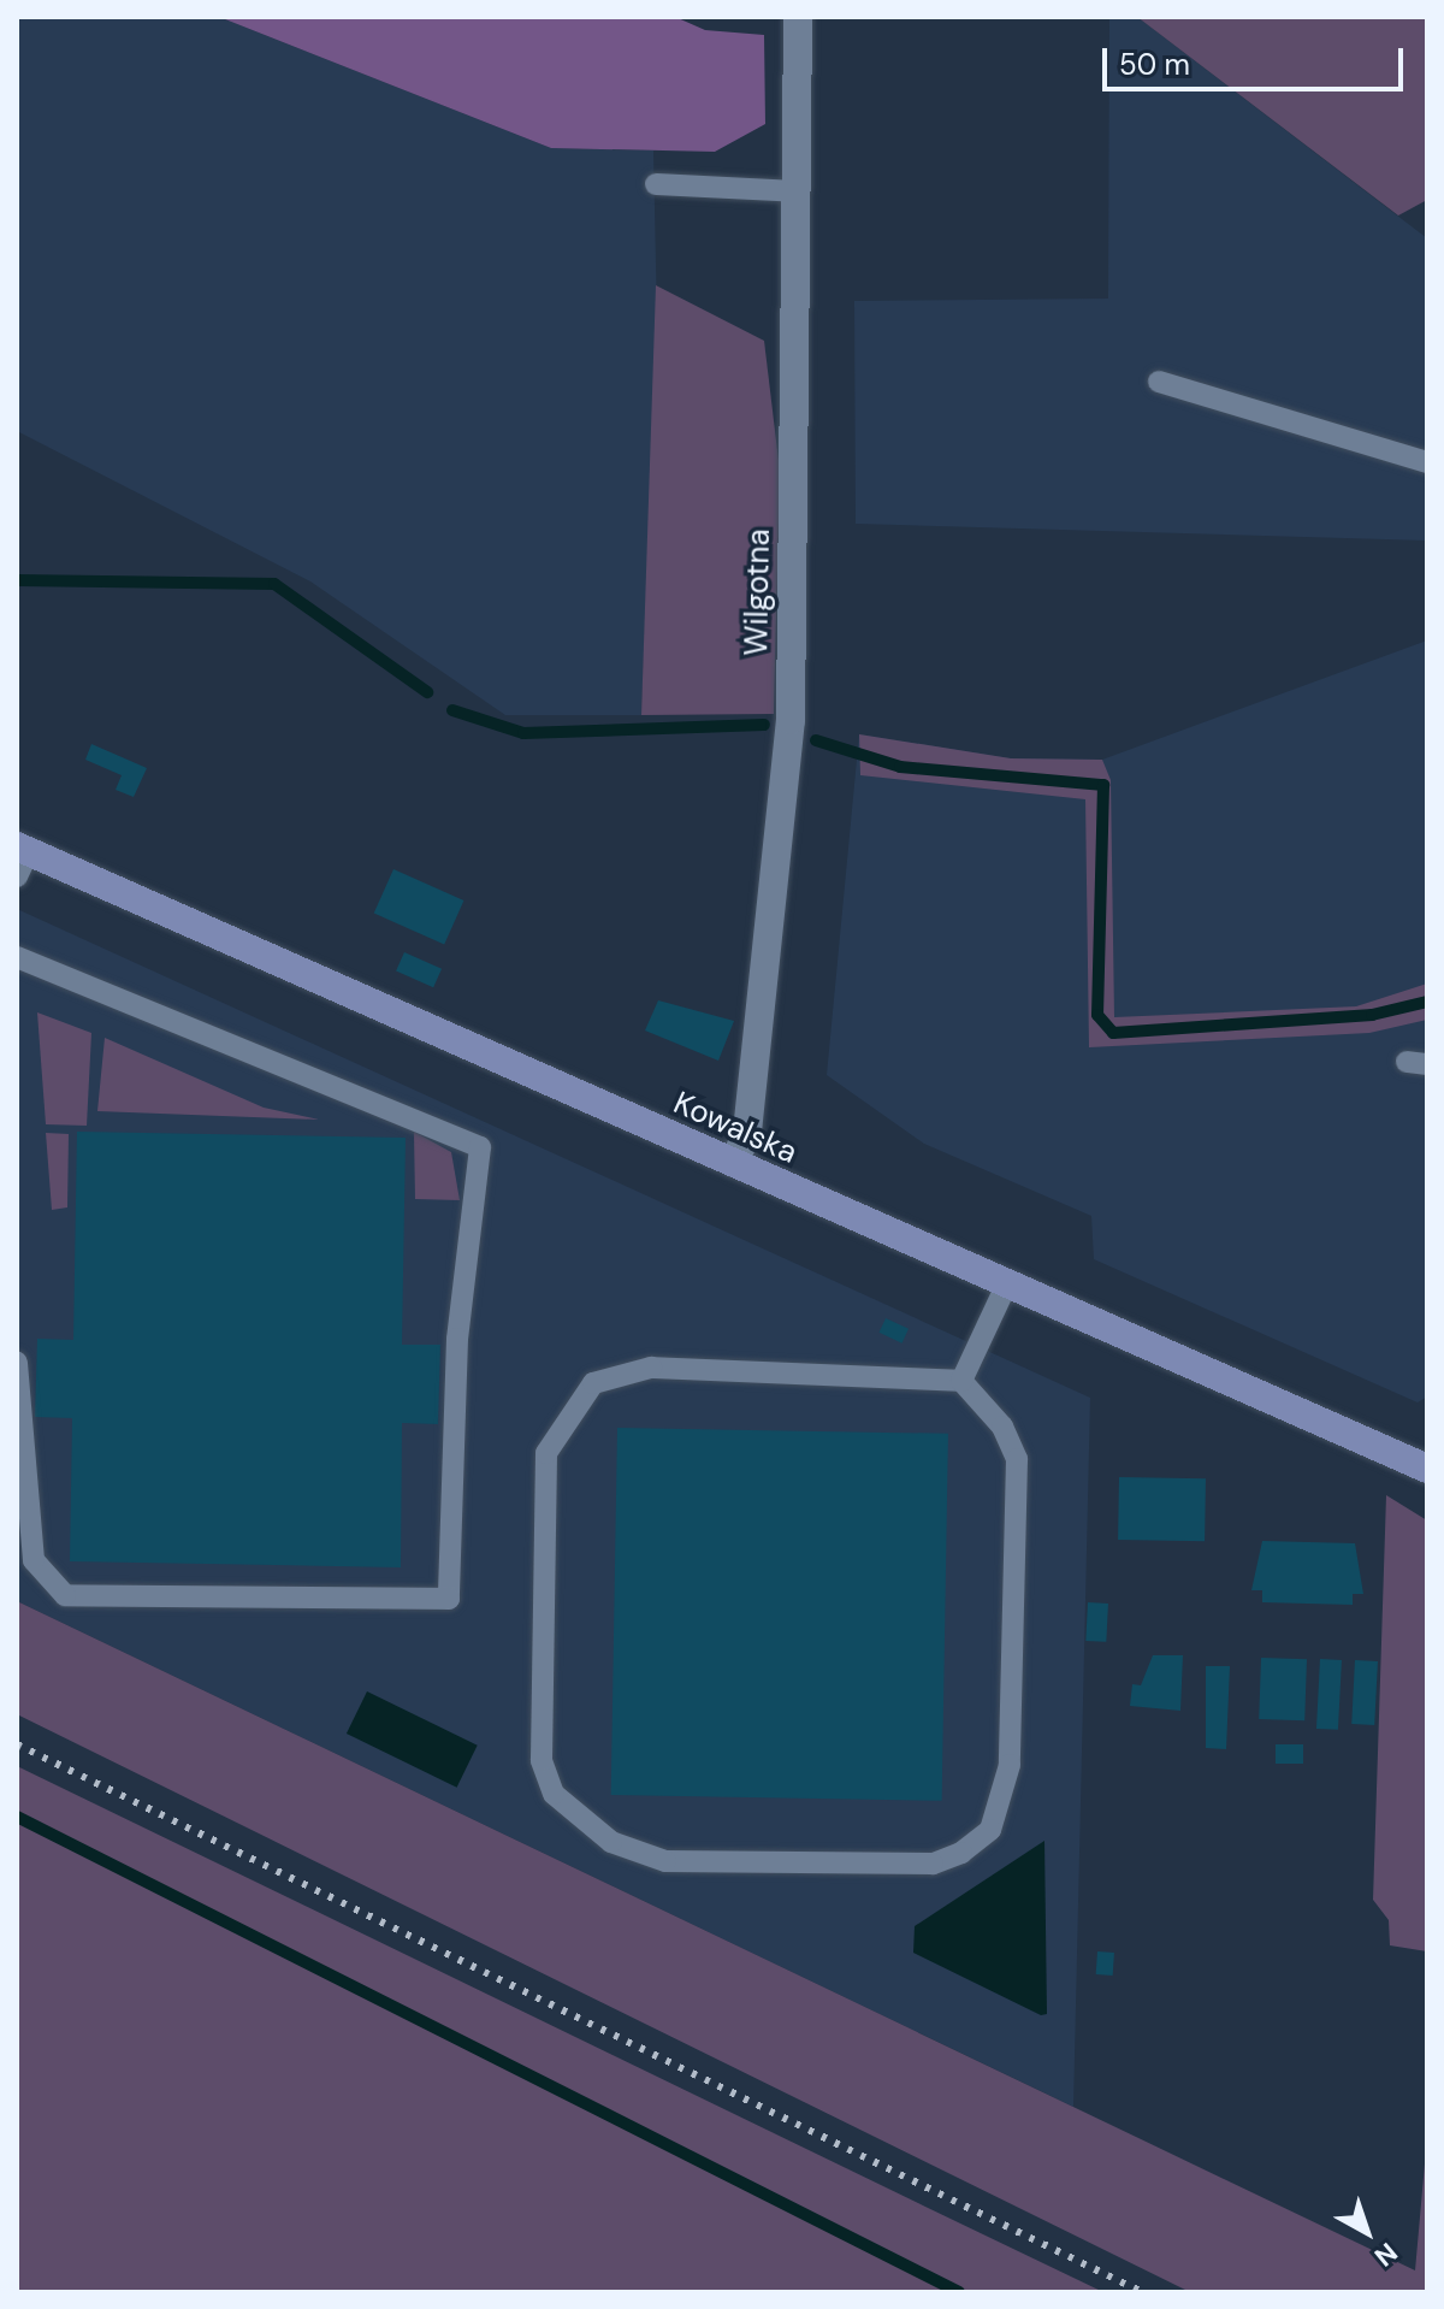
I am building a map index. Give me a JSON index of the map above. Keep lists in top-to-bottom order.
{
  "streets": {
    "street": ["Wilgotna", "Kowalska"]
  },
  "crossings": [
    ["Wilgotna", "Kowalska"]
  ],
  "scale_bar": "50 m",
  "north": "bottom right"
}
